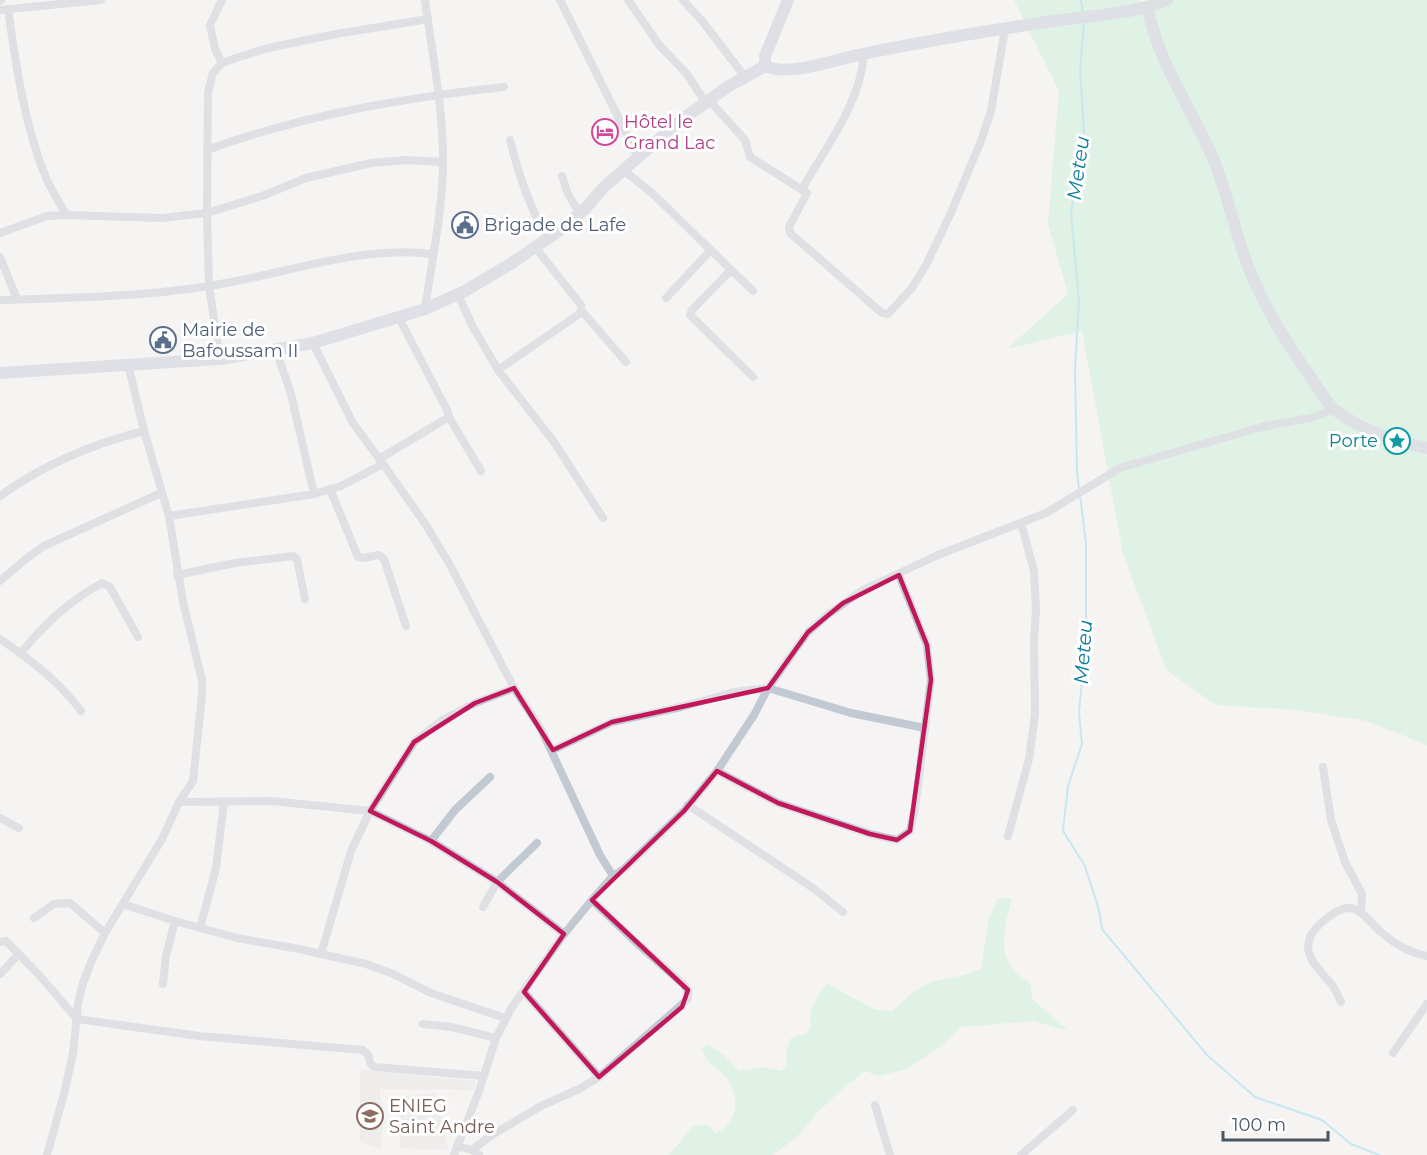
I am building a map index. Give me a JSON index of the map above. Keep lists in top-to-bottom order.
{
  "water": ["Meteu"],
  "places": {
    "hotel": ["Hôtel le Grand Lac"],
    "public building": ["Brigade de Lafe", "Mairie de Bafoussam II"],
    "place": ["Porte"],
    "school or university": ["ENIEG Saint Andre"]
  },
  "scale_bar": "100 m"
}
